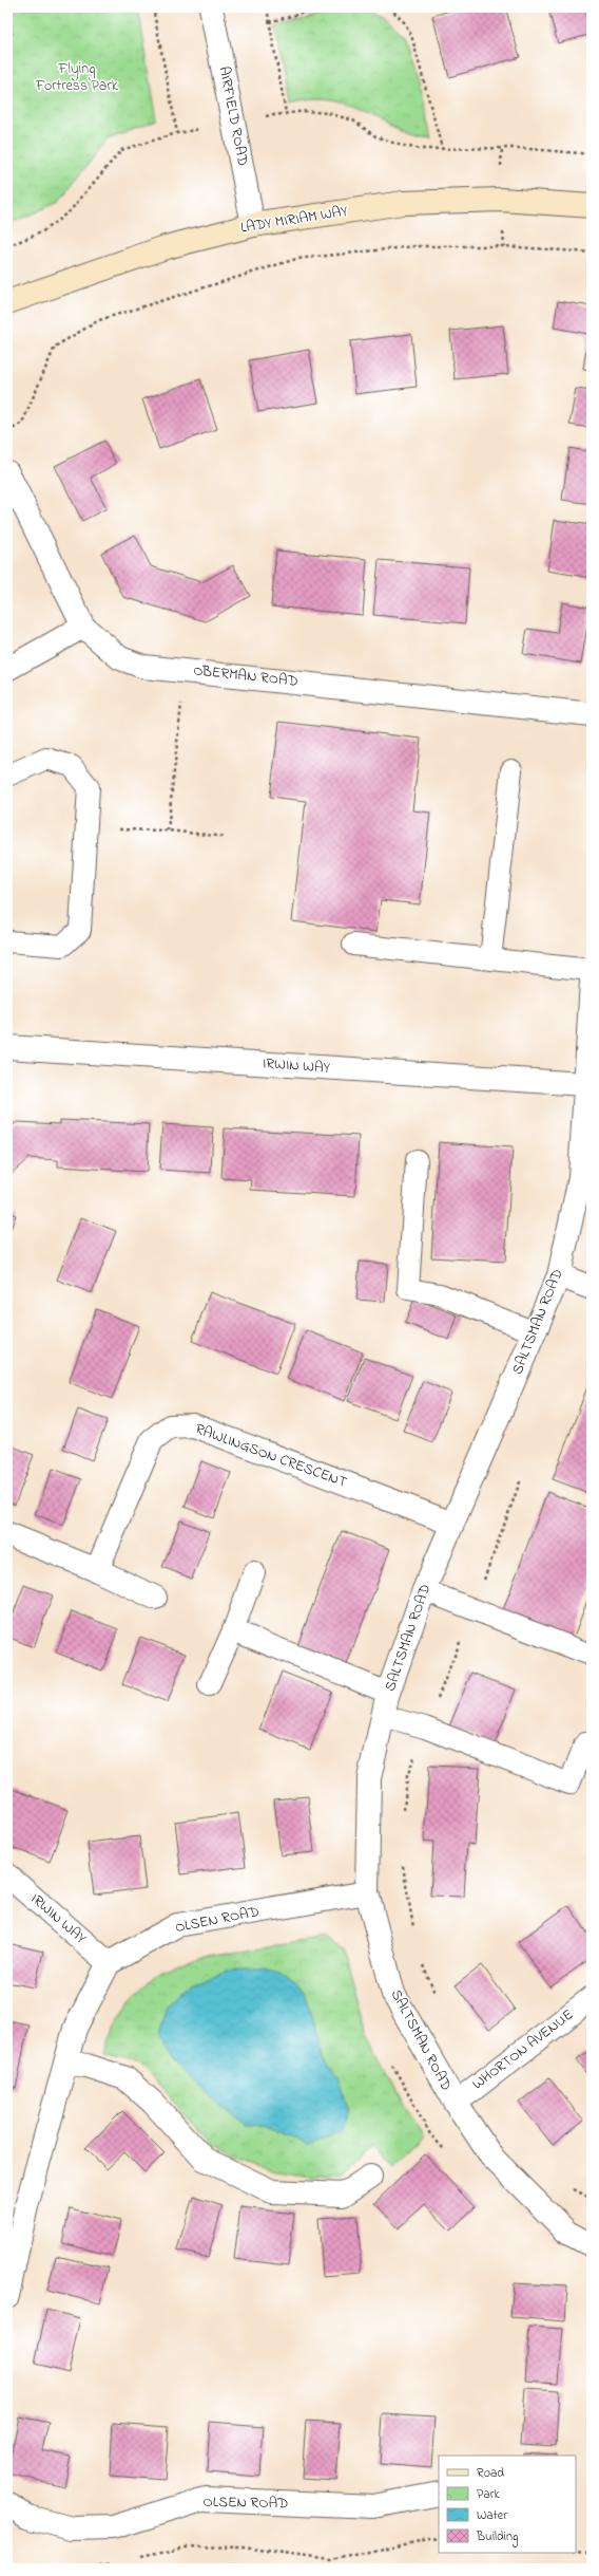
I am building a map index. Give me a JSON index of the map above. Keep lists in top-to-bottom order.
{
  "streets": {
    "street": [
      "AIRFIELD ROAD",
      "LADY MIRIAM WAY",
      "OBERMAN ROAD",
      "IRWIN WAY",
      "SALTSMAN ROAD",
      "RAWLINGSON CRESCENT",
      "OLSEN ROAD",
      "WHORTON AVENUE"
    ]
  },
  "crossings": [
    ["AIRFIELD ROAD", "LADY MIRIAM WAY"],
    ["IRWIN WAY", "SALTSMAN ROAD"],
    ["IRWIN WAY", "OLSEN ROAD"],
    ["SALTSMAN ROAD", "RAWLINGSON CRESCENT"],
    ["SALTSMAN ROAD", "OLSEN ROAD"],
    ["SALTSMAN ROAD", "WHORTON AVENUE"]
  ],
  "parks": ["Flying Fortress Park"],
  "legend": [
    "Road",
    "Park",
    "Water",
    "Building"
  ]
}
